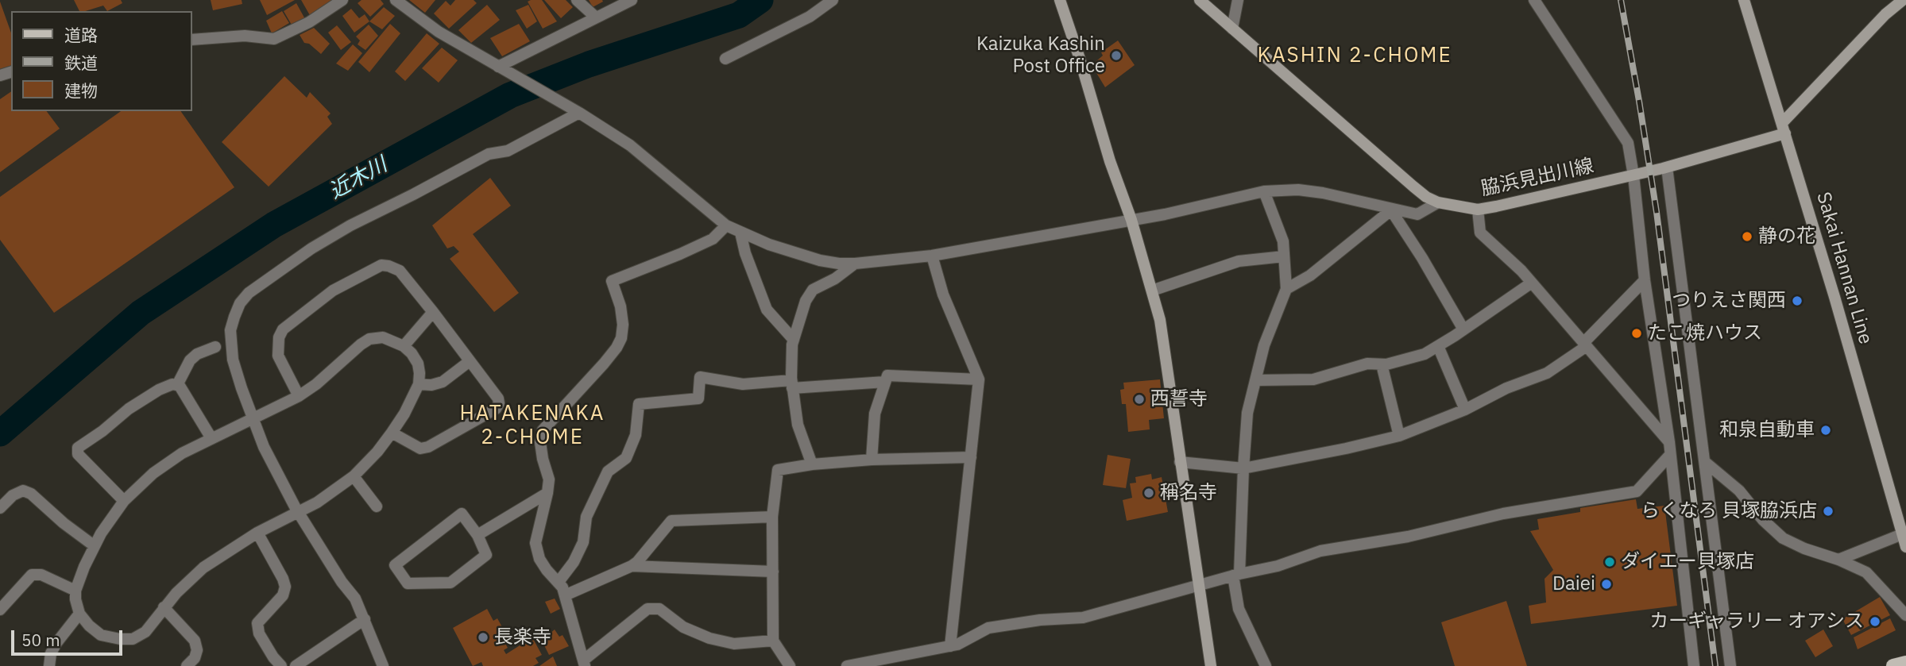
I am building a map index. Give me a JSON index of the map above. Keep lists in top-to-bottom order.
{
  "streets": {
    "street": ["脇浜見出川線", "Sakai Hannan Line"]
  },
  "crossings": [
    ["脇浜見出川線", "Sakai Hannan Line"]
  ],
  "districts": ["KASHIN 2-CHOME", "HATAKENAKA 2-CHOME"],
  "water": ["近木川"],
  "places": [
    "Kaizuka Kashin Post Office",
    "静の花",
    "つりえさ関西",
    "たこ焼ハウス",
    "西誓寺",
    "和泉自動車",
    "稱名寺",
    "らくなろ 貝塚脇浜店",
    "ダイエー貝塚店",
    "Daiei",
    "カーギャラリー オアシス",
    "長楽寺"
  ],
  "legend": ["道路", "鉄道", "建物"],
  "scale_bar": "50 m"
}
